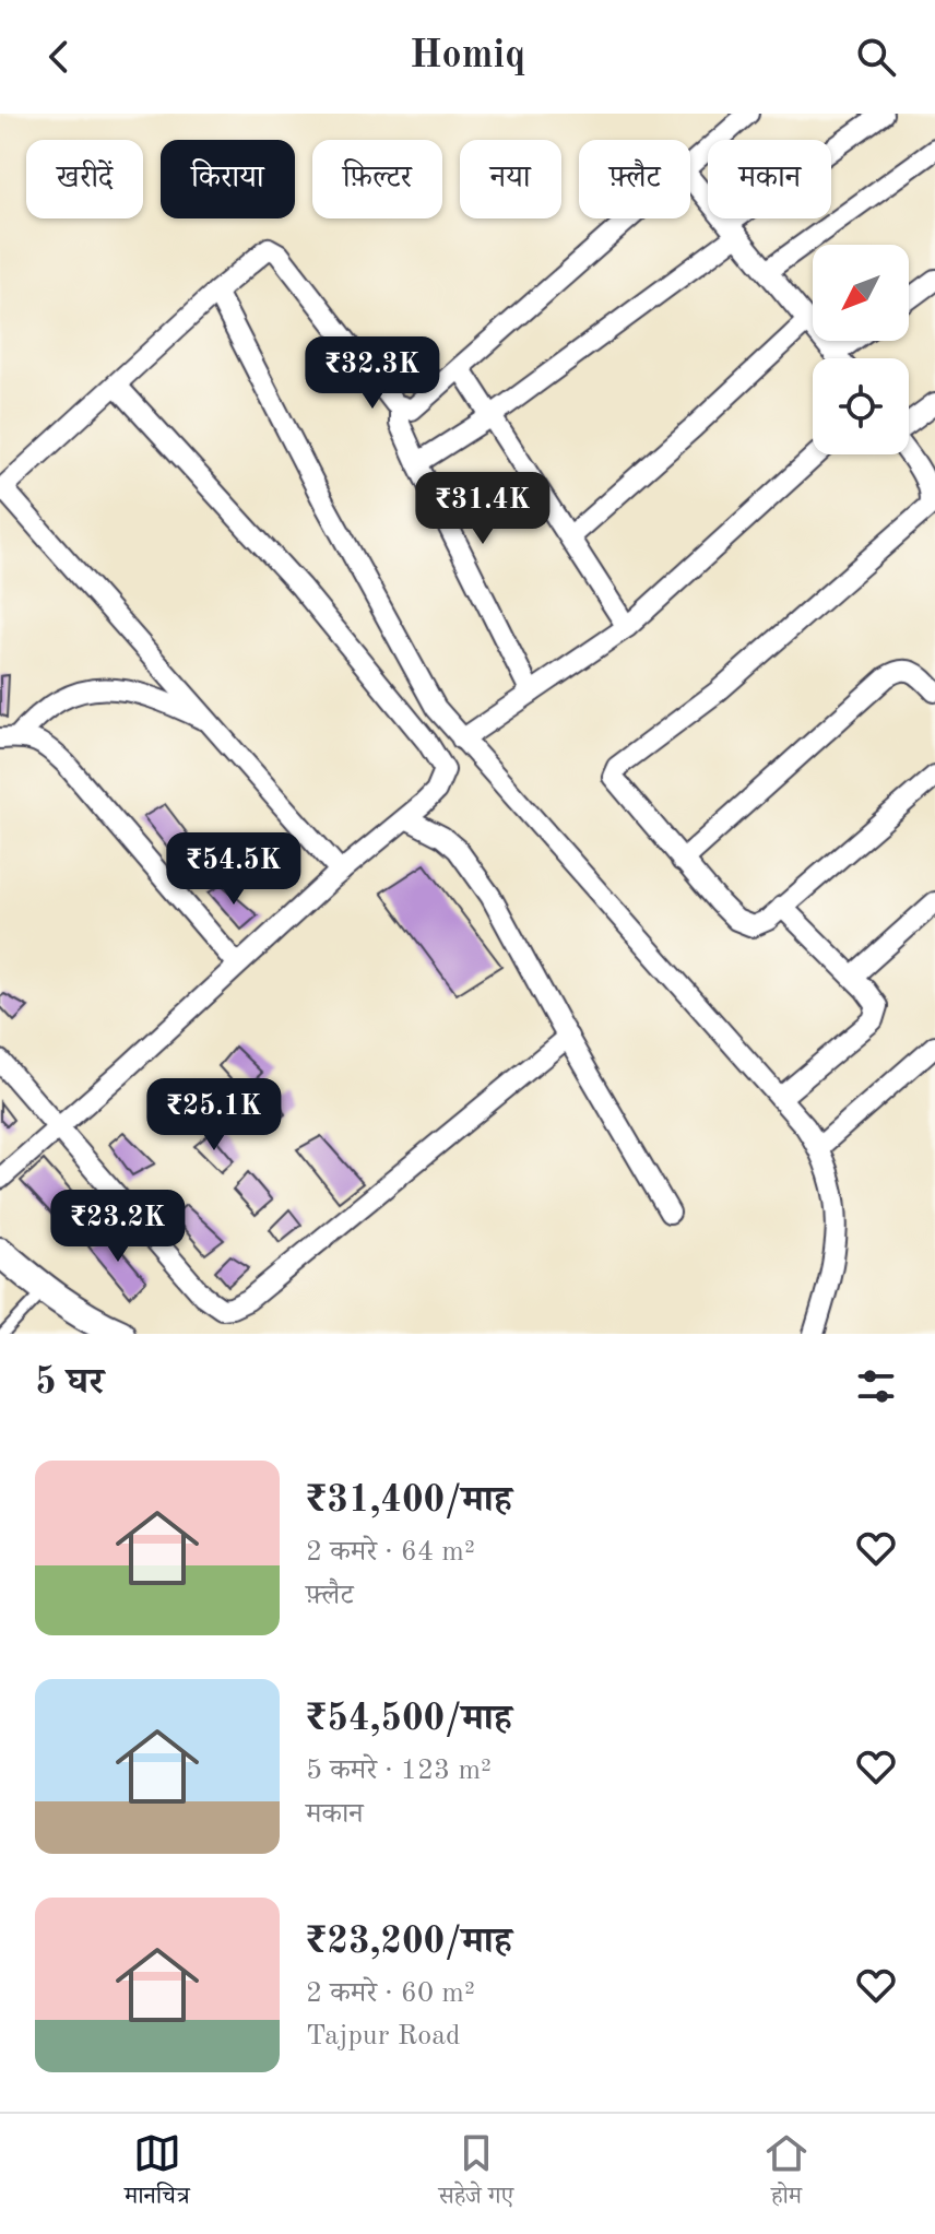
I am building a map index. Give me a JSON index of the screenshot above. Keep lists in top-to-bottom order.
{
  "north": "bottom left",
  "page": {
    "header": "Homiq",
    "chip": [
      "खरीदें",
      "किराया",
      "फ़िल्टर",
      "नया",
      "फ़्लैट",
      "मकान"
    ],
    "price": [
      "₹32.3K",
      "₹31.4K",
      "₹54.5K",
      "₹25.1K",
      "₹23.2K"
    ],
    "heading": "5 घर",
    "list": [
      {
        "name": "₹31,400/माह",
        "note": "2 कमरे · 64 m² · फ़्लैट"
      },
      {
        "name": "₹54,500/माह",
        "note": "5 कमरे · 123 m² · मकान"
      },
      {
        "name": "₹23,200/माह",
        "note": "2 कमरे · 60 m² · Tajpur Road"
      }
    ],
    "tabs": ["मानचित्र", "सहेजे गए", "होम"]
  }
}
